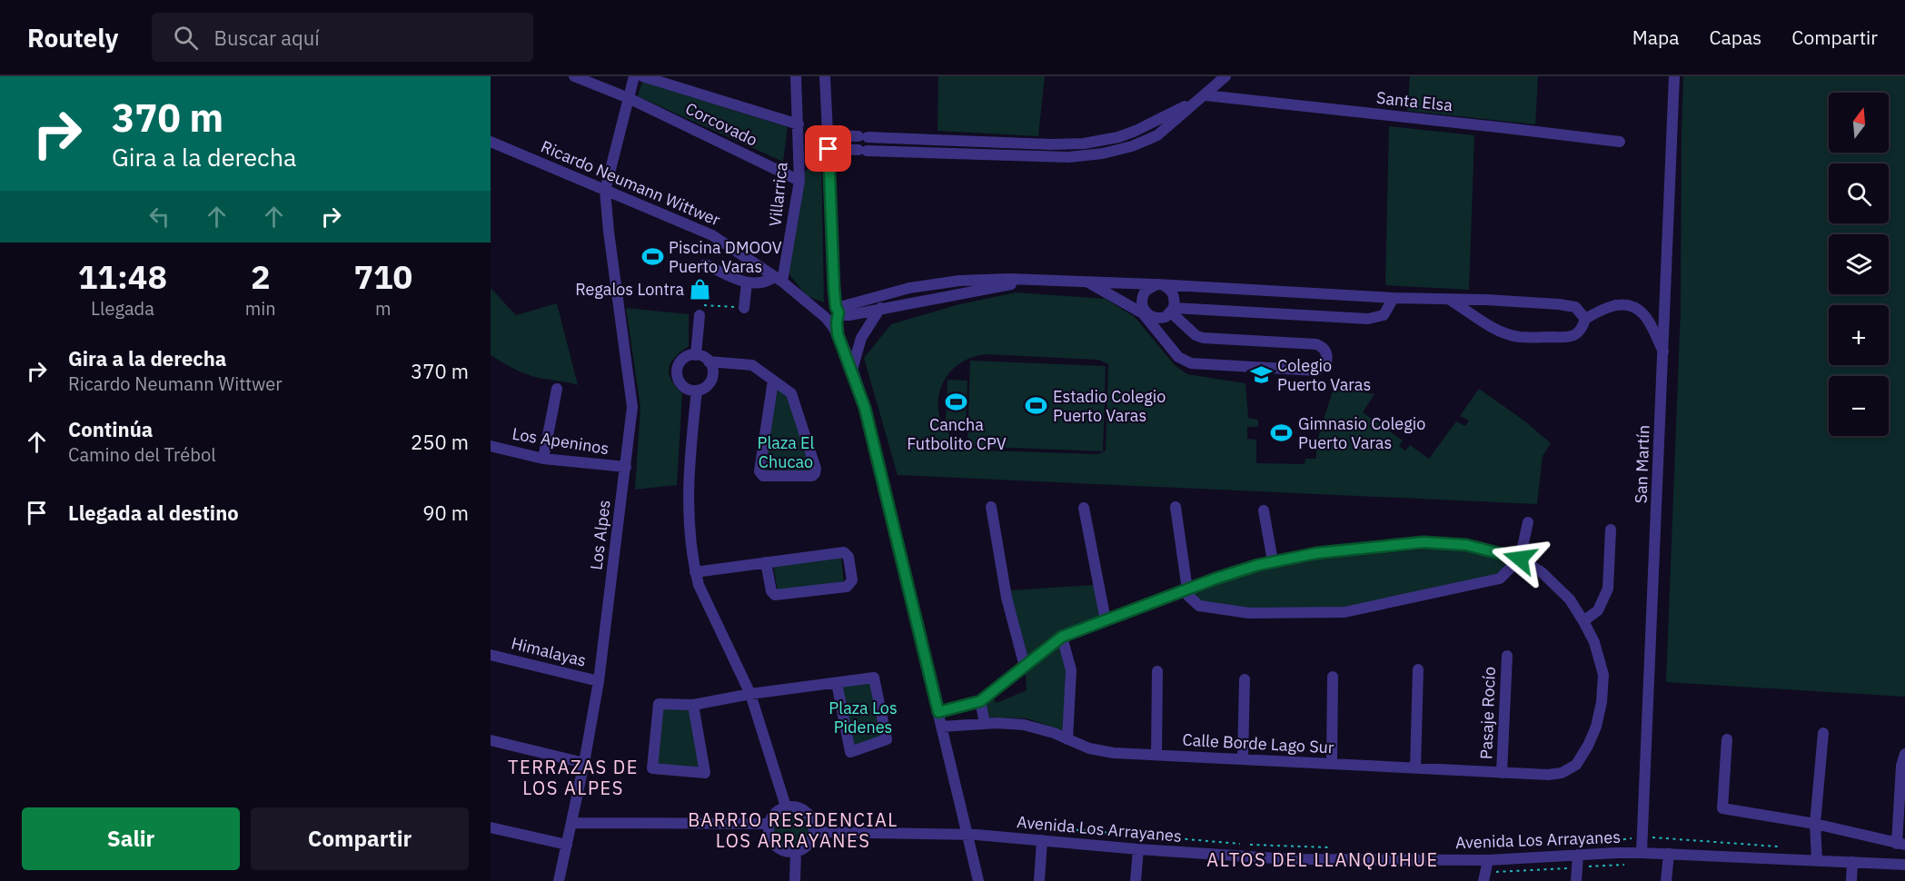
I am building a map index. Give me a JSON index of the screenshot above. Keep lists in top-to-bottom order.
{
  "streets": {
    "street": [
      "Santa Elsa",
      "Corcovado",
      "Ricardo Neumann Wittwer",
      "Villarrica",
      "Los Apeninos",
      "San Martín",
      "Los Alpes",
      "Himalayas",
      "Pasaje Rocío",
      "Calle Borde Lago Sur",
      "Avenida Los Arrayanes"
    ]
  },
  "crossings": [
    ["Corcovado", "Villarrica"],
    ["Corcovado", "Los Alpes"],
    ["Ricardo Neumann Wittwer", "Villarrica"],
    ["Ricardo Neumann Wittwer", "Los Alpes"],
    ["Los Apeninos", "Los Alpes"],
    ["San Martín", "Avenida Los Arrayanes"],
    ["Los Alpes", "Himalayas"],
    ["Pasaje Rocío", "Calle Borde Lago Sur"]
  ],
  "districts": ["TERRAZAS DE LOS ALPES", "BARRIO RESIDENCIAL LOS ARRAYANES", "ALTOS DEL LLANQUIHUE"],
  "parks": ["Plaza El Chucao", "Plaza Los Pidenes"],
  "places": {
    "sports": [
      "Piscina DMOOV Puerto Varas",
      "Cancha Futbolito CPV",
      "Estadio Colegio Puerto Varas",
      "Gimnasio Colegio Puerto Varas"
    ],
    "shop": ["Regalos Lontra"],
    "school or university": ["Colegio Puerto Varas"]
  },
  "north": "top",
  "page": {
    "header": "Routely",
    "search": "Buscar aquí",
    "nav": ["Mapa", "Capas", "Compartir"],
    "turn": ["370 m", "Gira a la derecha"],
    "map_buttons": ["+", "−"],
    "eta": [
      "11:48",
      "Llegada",
      "2",
      "min",
      "710",
      "m"
    ],
    "list": [
      {
        "name": "Gira a la derecha",
        "note": "Ricardo Neumann Wittwer",
        "value": "370 m"
      },
      {
        "name": "Continúa",
        "note": "Camino del Trébol",
        "value": "250 m"
      },
      {
        "name": "Llegada al destino",
        "value": "90 m"
      }
    ],
    "buttons": ["Salir", "Compartir"]
  }
}
